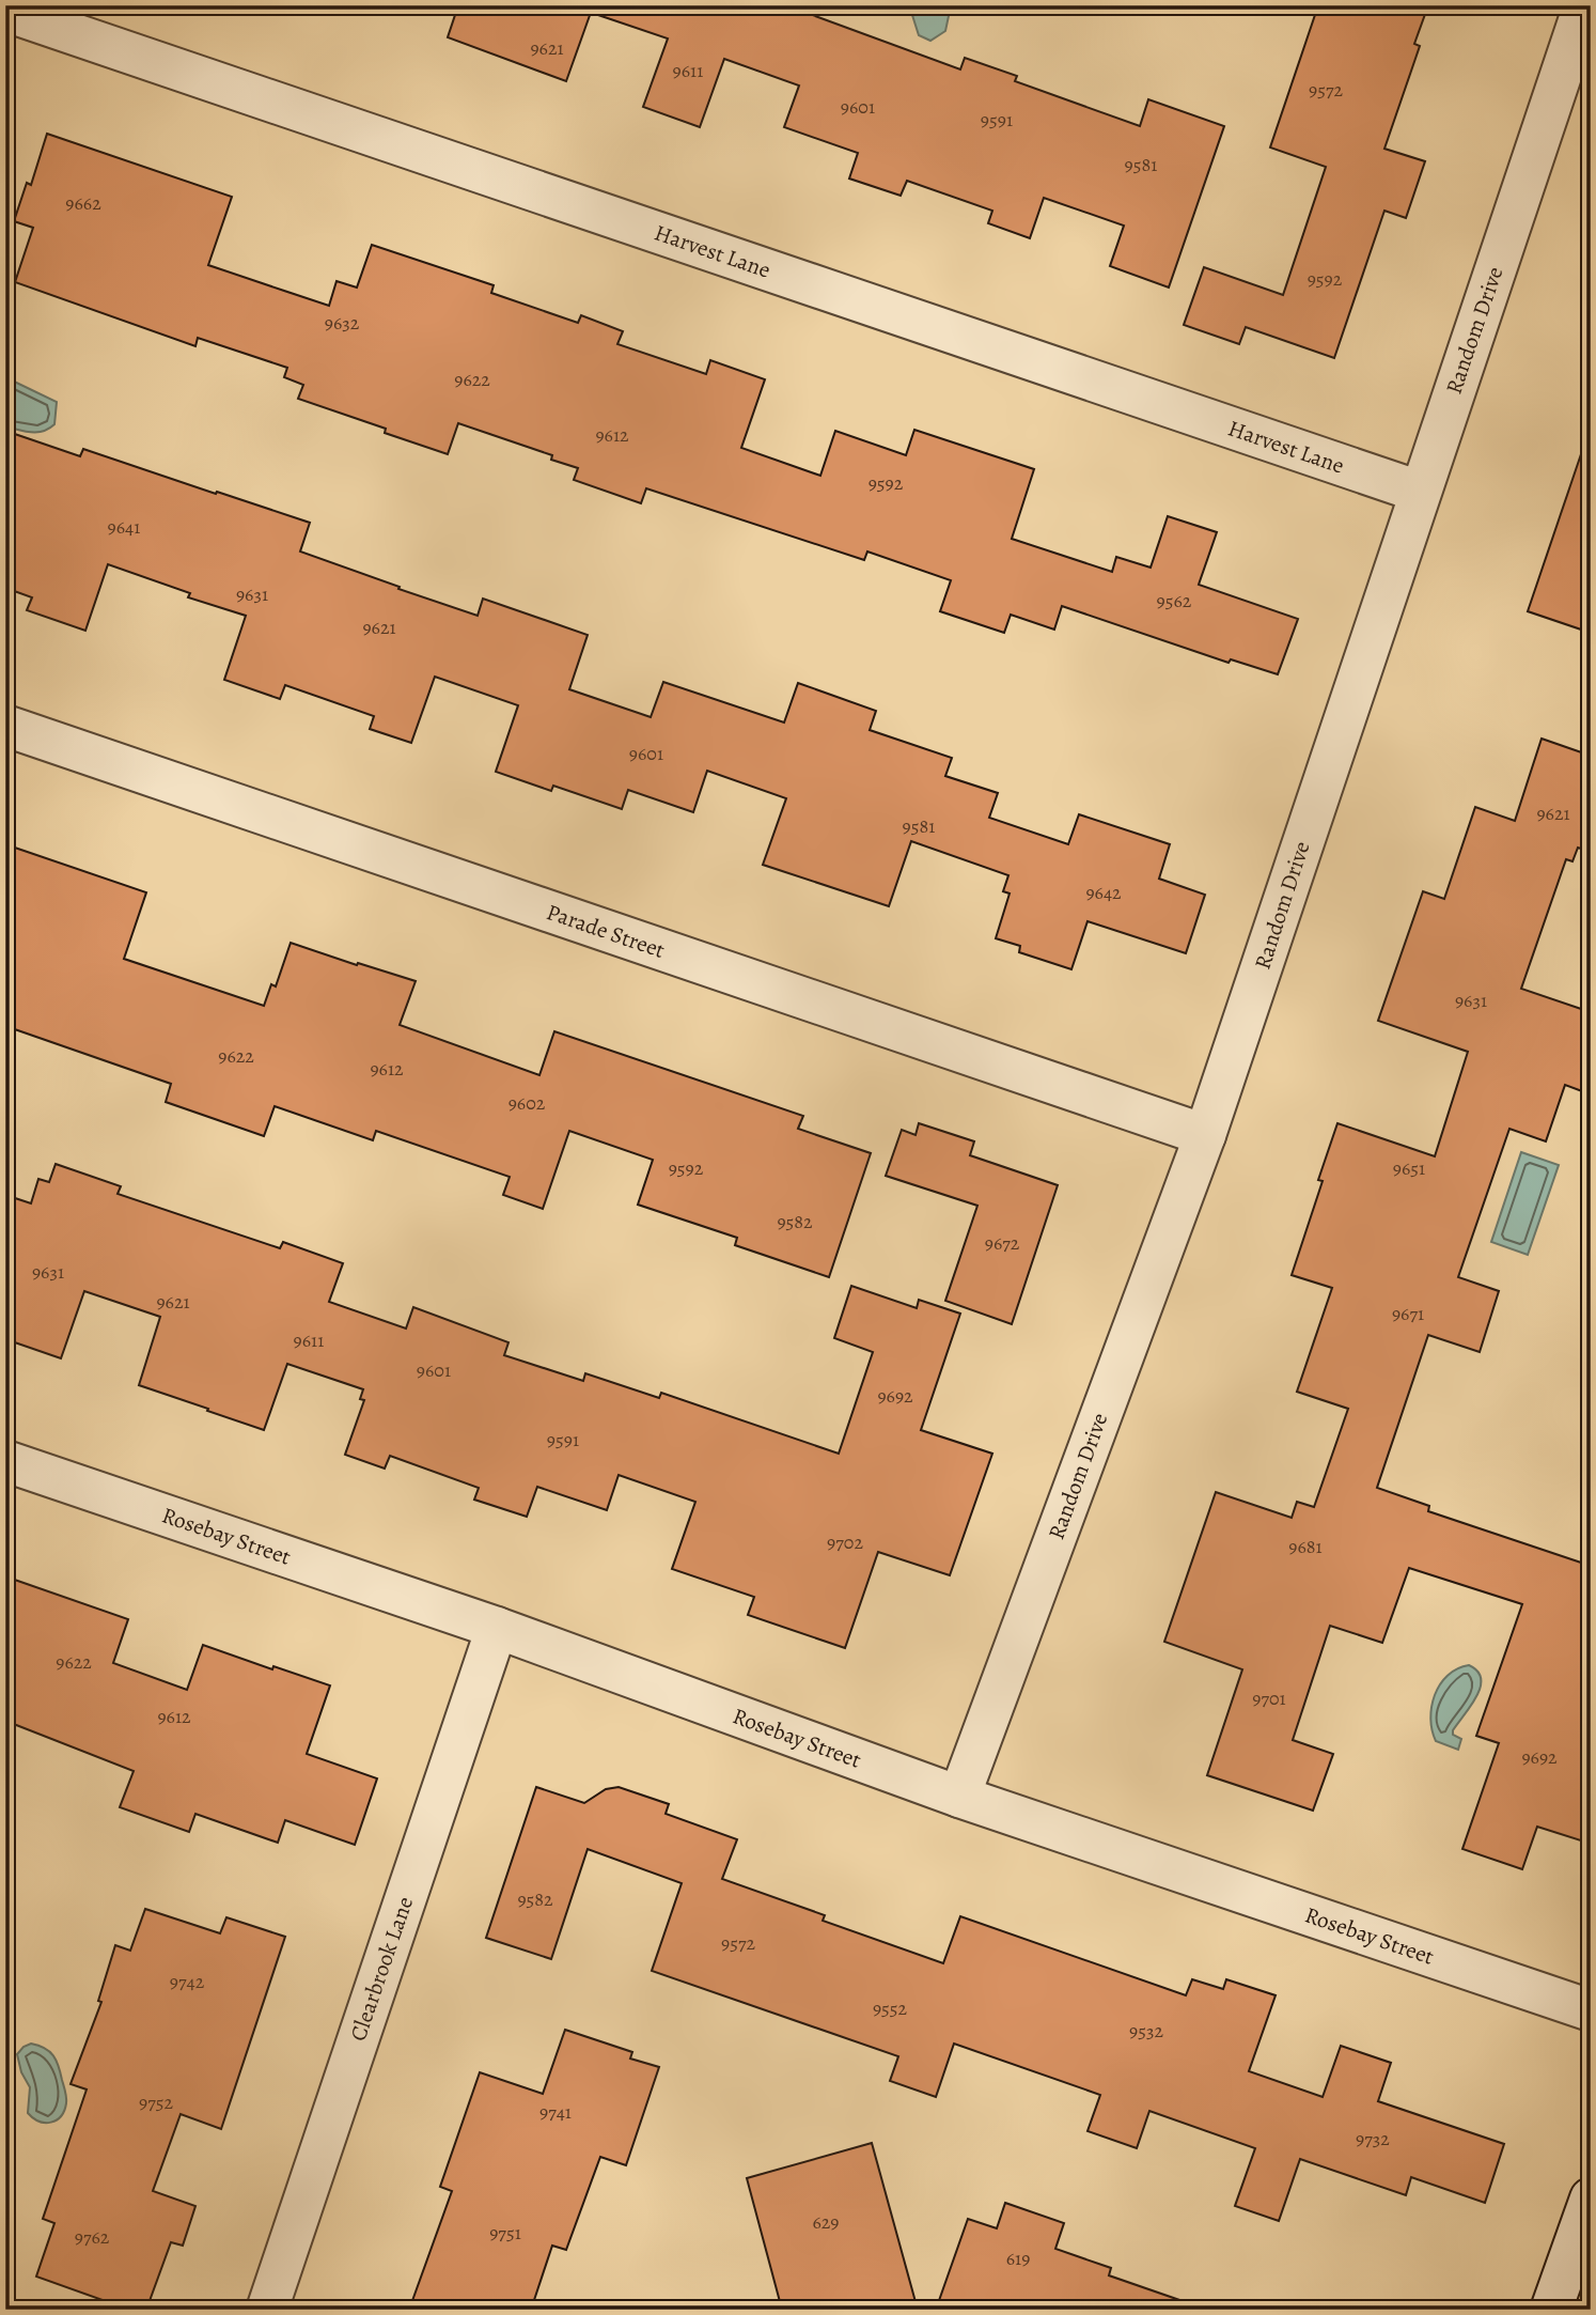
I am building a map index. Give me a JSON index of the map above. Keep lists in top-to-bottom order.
{
  "streets": {
    "street": [
      "Harvest Lane",
      "Random Drive",
      "Parade Street",
      "Rosebay Street",
      "Clearbrook Lane"
    ]
  },
  "crossings": [
    ["Harvest Lane", "Random Drive"],
    ["Random Drive", "Parade Street"],
    ["Random Drive", "Rosebay Street"],
    ["Rosebay Street", "Clearbrook Lane"]
  ],
  "house_numbers": [
    "9621",
    "9611",
    "9572",
    "9601",
    "9591",
    "9581",
    "9662",
    "9592",
    "9632",
    "9622",
    "9612",
    "9592",
    "9641",
    "9631",
    "9562",
    "9621",
    "9601",
    "9621",
    "9581",
    "9642",
    "9631",
    "9622",
    "9612",
    "9602",
    "9592",
    "9651",
    "9582",
    "9672",
    "9631",
    "9621",
    "9671",
    "9611",
    "9601",
    "9692",
    "9591",
    "9702",
    "9681",
    "9622",
    "9701",
    "9612",
    "9692",
    "9582",
    "9572",
    "9742",
    "9552",
    "9532",
    "9752",
    "9741",
    "9732",
    "629",
    "9751",
    "9762",
    "619"
  ]
}
